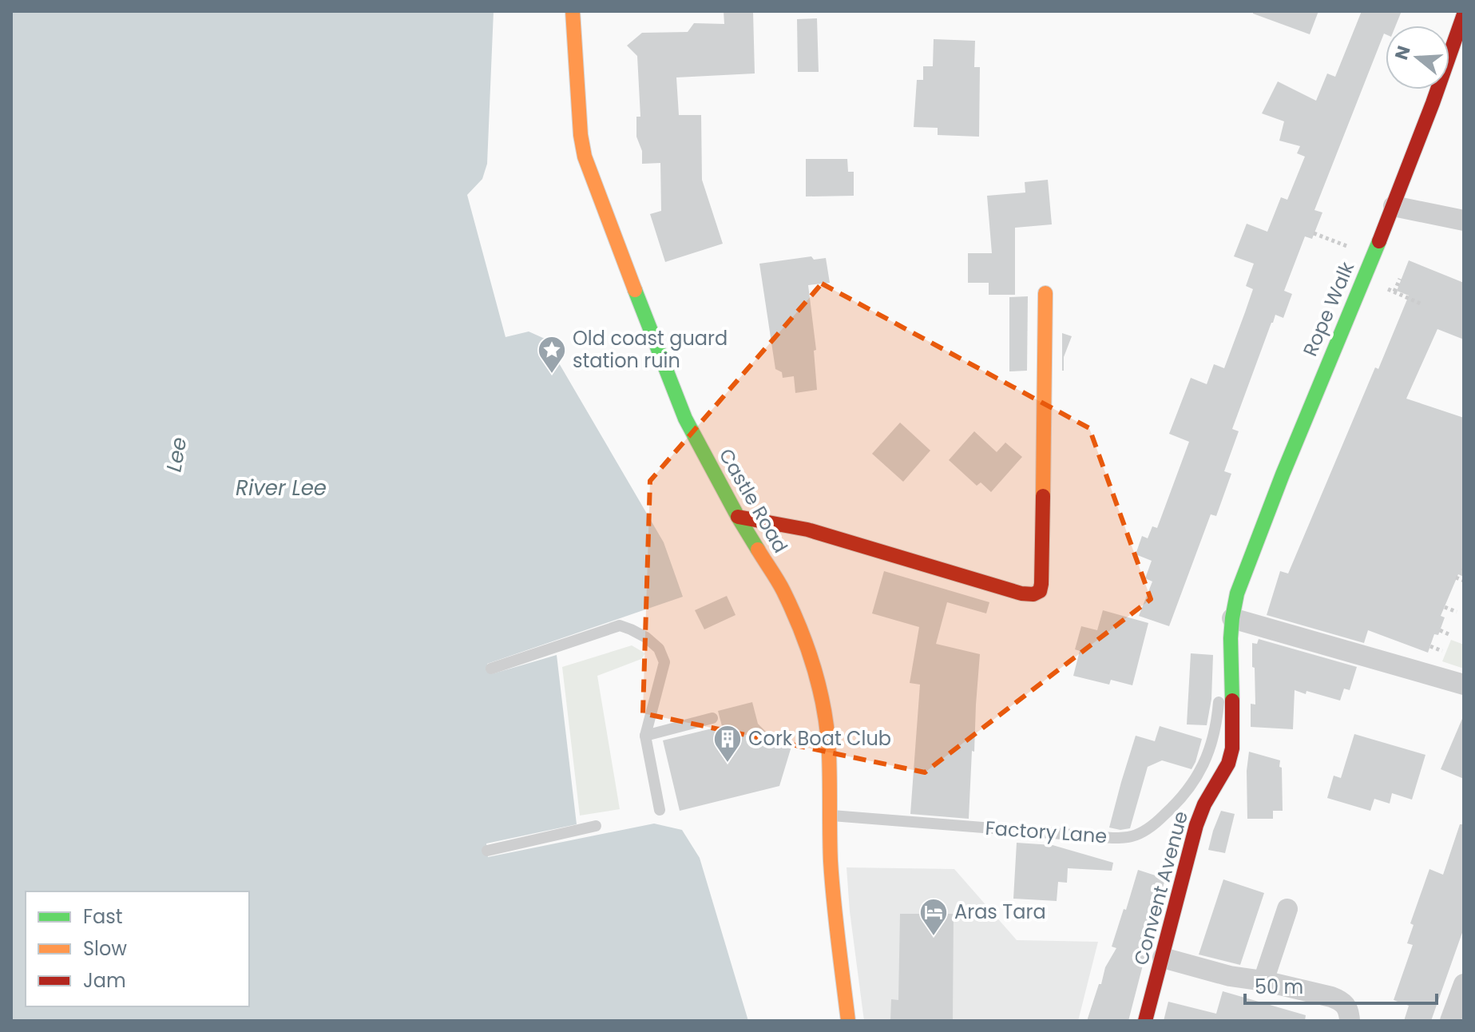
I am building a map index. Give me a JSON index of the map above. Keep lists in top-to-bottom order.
{
  "streets": {
    "street": ["Rope Walk", "Castle Road", "Convent Avenue"],
    "lane": ["Factory Lane"]
  },
  "crossings": [
    ["Rope Walk", "Convent Avenue"],
    ["Castle Road", "Factory Lane"],
    ["Factory Lane", "Convent Avenue"]
  ],
  "water": ["Lee", "River Lee"],
  "places": {
    "place": ["Old coast guard station ruin"],
    "building": ["Cork Boat Club"],
    "hotel": ["Aras Tara"]
  },
  "legend": ["Fast", "Slow", "Jam"],
  "scale_bar": "50 m",
  "north": "left"
}
